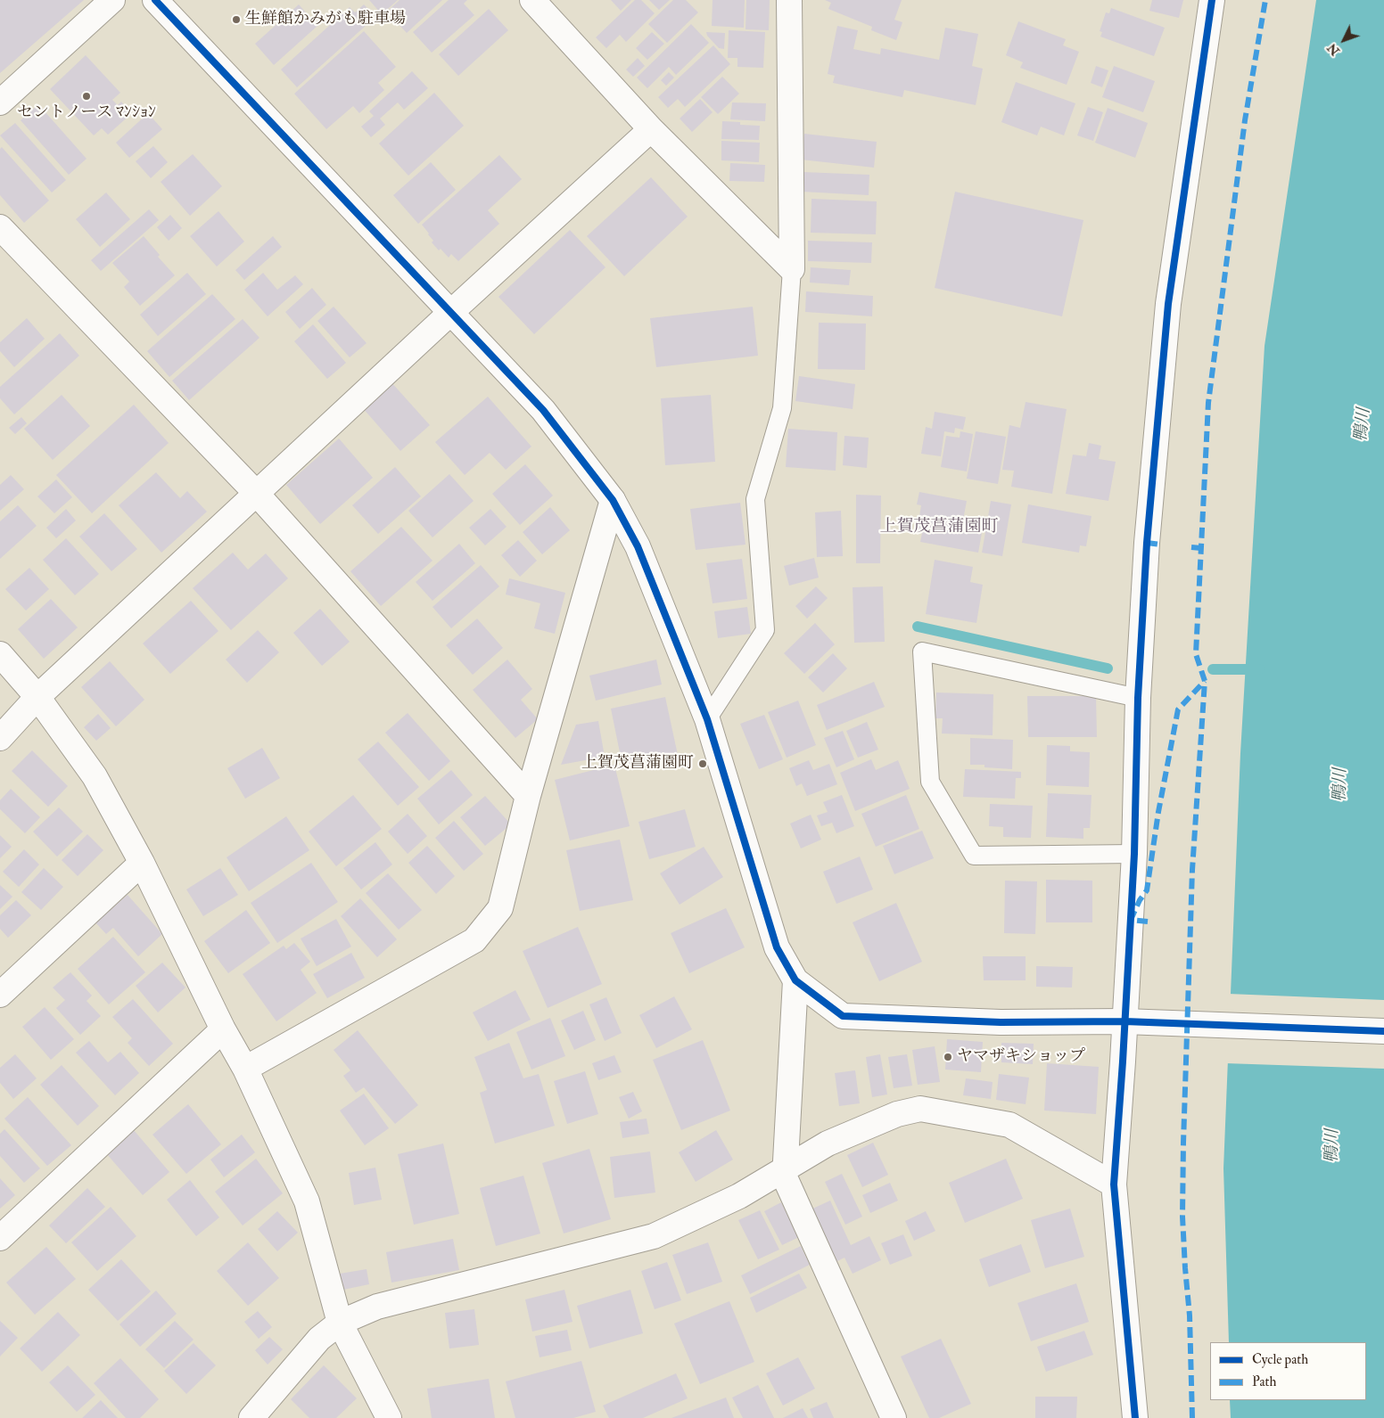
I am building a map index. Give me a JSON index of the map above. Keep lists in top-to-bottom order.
{
  "districts": ["上賀茂菖蒲園町"],
  "water": ["鴨川"],
  "places": [
    "生鮮館かみがも駐車場",
    "セントノース ﾏﾝｼｮﾝ",
    "上賀茂菖蒲園町",
    "ヤマザキショップ"
  ],
  "legend": ["Cycle path", "Path"],
  "north": "bottom left"
}
